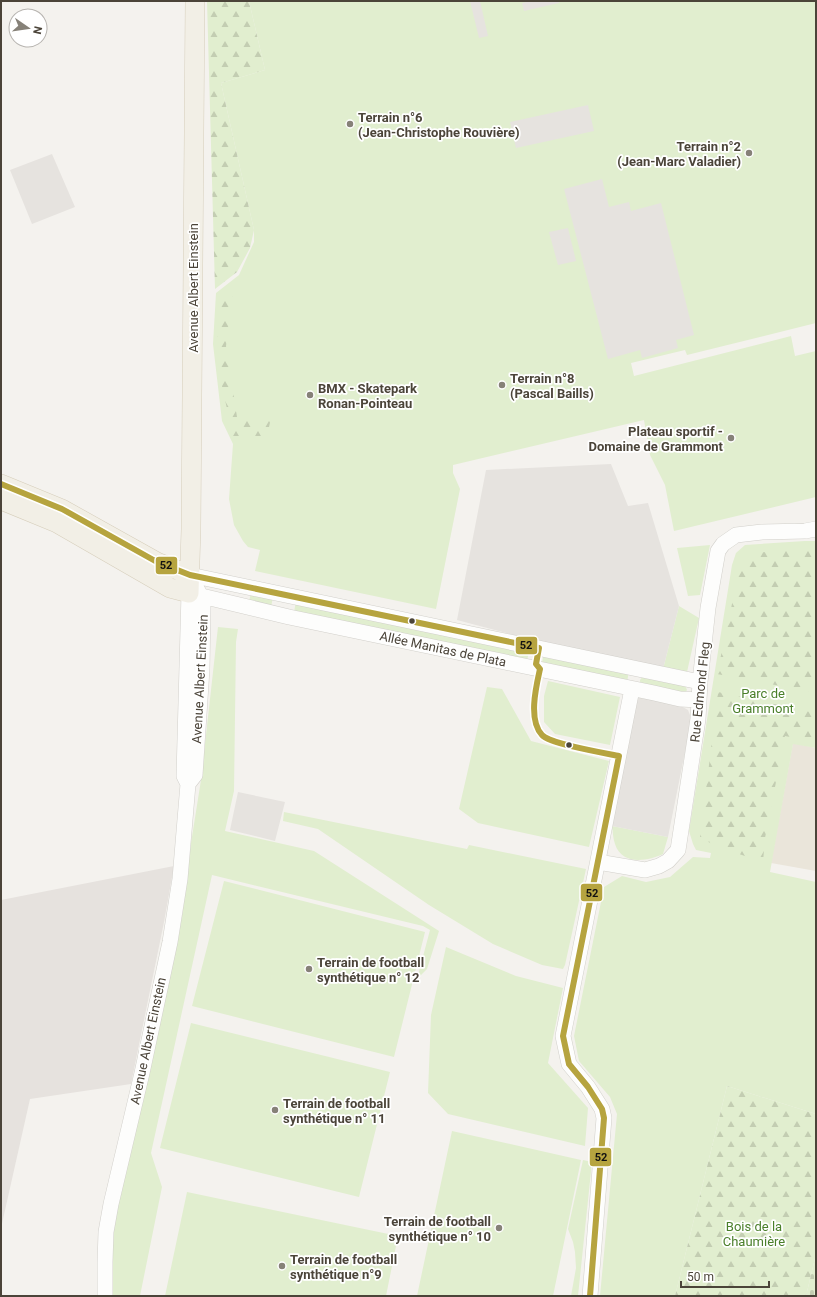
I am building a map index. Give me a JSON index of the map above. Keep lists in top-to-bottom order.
{
  "streets": {
    "main road": ["Avenue Albert Einstein"],
    "street": ["Allée Manitas de Plata", "Rue Edmond Fleg"]
  },
  "crossings": [
    ["Avenue Albert Einstein", "Allée Manitas de Plata"],
    ["Allée Manitas de Plata", "Rue Edmond Fleg"]
  ],
  "parks": ["Parc de Grammont", "Bois de la Chaumière"],
  "places": [
    "Terrain n°6 (Jean-Christophe Rouvière)",
    "Terrain n°2 (Jean-Marc Valadier)",
    "Terrain n°8 (Pascal Baills)",
    "BMX - Skatepark Ronan-Pointeau",
    "Plateau sportif - Domaine de Grammont",
    "Terrain de football synthétique n° 12",
    "Terrain de football synthétique n° 11",
    "Terrain de football synthétique n° 10",
    "Terrain de football synthétique n°9"
  ],
  "lines": ["transit line 52"],
  "scale_bar": "50 m",
  "north": "right"
}
